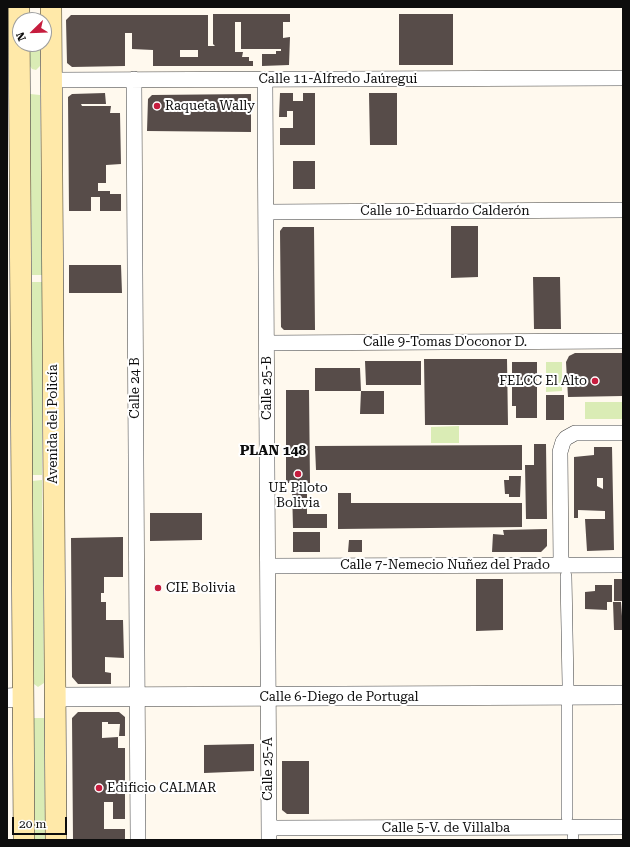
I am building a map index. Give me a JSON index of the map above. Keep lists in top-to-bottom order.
{
  "streets": {
    "main road": ["Avenida del Policía"],
    "street": [
      "Calle 11-Alfredo Jaúregui",
      "Calle 10-Eduardo Calderón",
      "Calle 9-Tomas D'oconor D.",
      "Calle 24 B",
      "Calle 25-B",
      "Calle 7-Nemecio Nuñez del Prado",
      "Calle 6-Diego de Portugal",
      "Calle 25-A",
      "Calle 5-V. de Villalba"
    ]
  },
  "crossings": [
    ["Calle 11-Alfredo Jaúregui", "Calle 24 B"],
    ["Calle 11-Alfredo Jaúregui", "Calle 25-B"],
    ["Calle 11-Alfredo Jaúregui", "Avenida del Policía"],
    ["Calle 10-Eduardo Calderón", "Calle 25-B"],
    ["Calle 9-Tomas D'oconor D.", "Calle 25-B"],
    ["Calle 24 B", "Calle 6-Diego de Portugal"],
    ["Calle 25-B", "Calle 7-Nemecio Nuñez del Prado"],
    ["Calle 25-B", "Calle 6-Diego de Portugal"],
    ["Calle 25-B", "Calle 25-A"],
    ["Avenida del Policía", "Calle 6-Diego de Portugal"],
    ["Calle 6-Diego de Portugal", "Calle 25-A"],
    ["Calle 25-A", "Calle 5-V. de Villalba"]
  ],
  "districts": ["PLAN 148"],
  "places": [
    "Raqueta Wally",
    "FELCC El Alto",
    "UE Piloto Bolivia",
    "CIE Bolivia",
    "Edificio CALMAR"
  ],
  "scale_bar": "20 m",
  "north": "bottom left"
}
